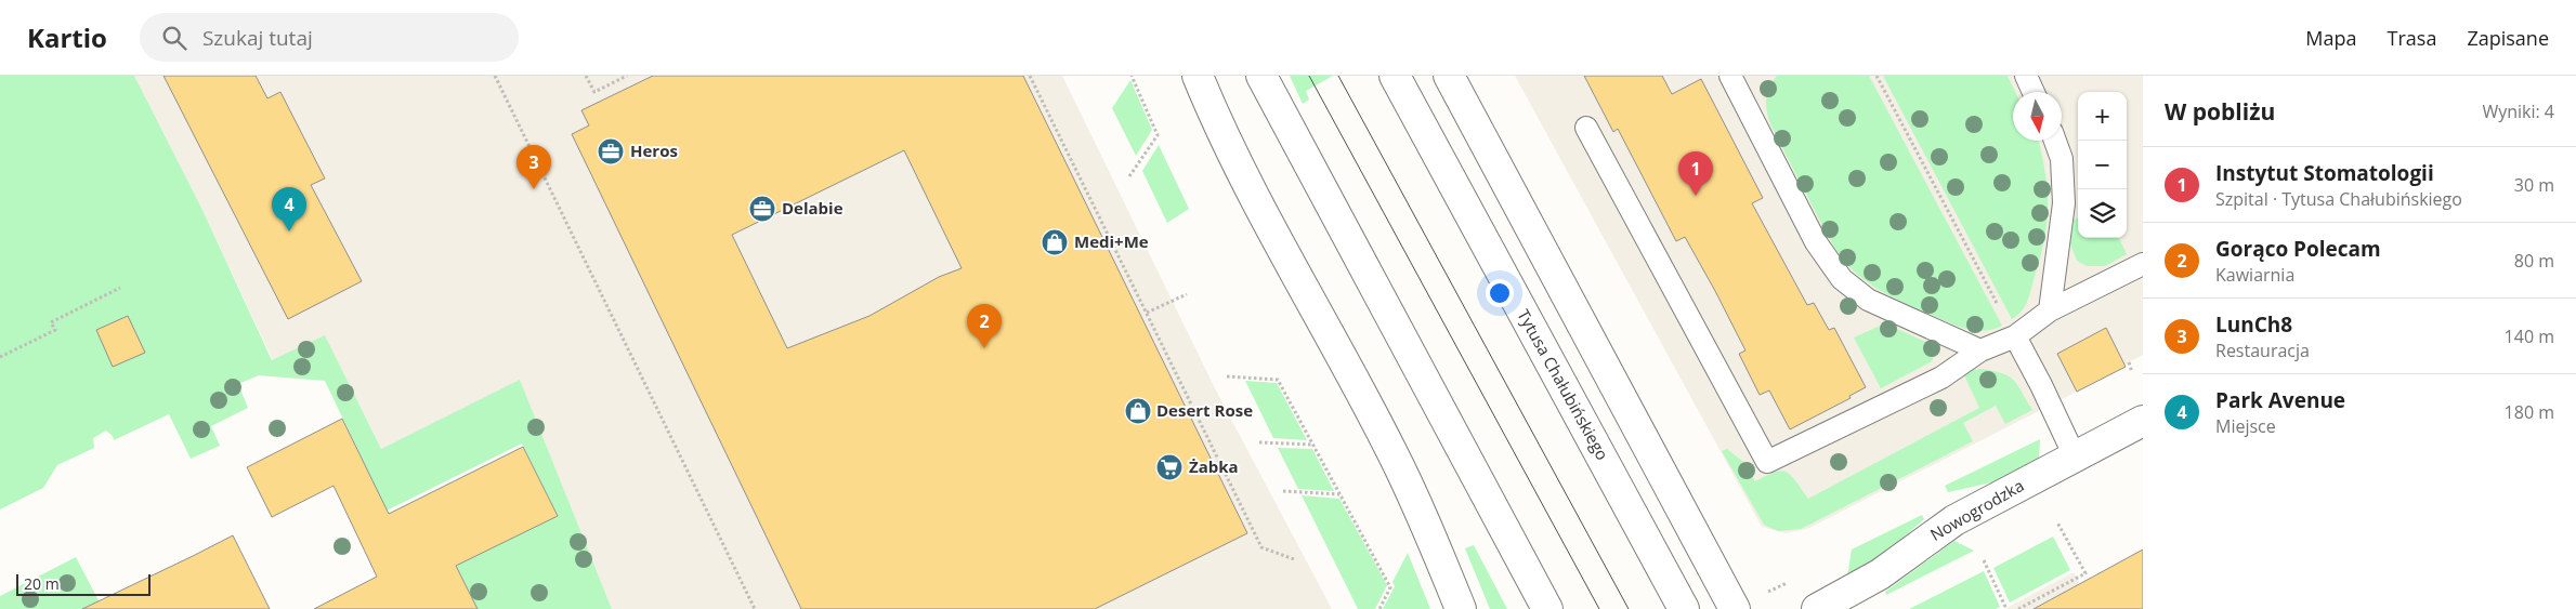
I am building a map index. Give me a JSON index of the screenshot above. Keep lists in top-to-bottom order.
{
  "streets": {
    "main road": ["Tytusa Chałubińskiego", "Nowogrodzka"]
  },
  "places": {
    "office": ["Heros", "Delabie"],
    "shop": ["Medi+Me", "Desert Rose"],
    "supermarket": ["Żabka"]
  },
  "scale_bar": "20 m",
  "north": "bottom",
  "page": {
    "header": "Kartio",
    "search": "Szukaj tutaj",
    "nav": ["Mapa", "Trasa", "Zapisane"],
    "heading": ["W pobliżu", "Wyniki: 4"],
    "map_buttons": ["+", "−"],
    "pins": [
      "3",
      "1",
      "4",
      "2"
    ],
    "list": [
      {
        "mark": "1",
        "name": "Instytut Stomatologii",
        "note": "Szpital · Tytusa Chałubińskiego",
        "value": "30 m"
      },
      {
        "mark": "2",
        "name": "Gorąco Polecam",
        "note": "Kawiarnia",
        "value": "80 m"
      },
      {
        "mark": "3",
        "name": "LunCh8",
        "note": "Restauracja",
        "value": "140 m"
      },
      {
        "mark": "4",
        "name": "Park Avenue",
        "note": "Miejsce",
        "value": "180 m"
      }
    ],
    "scale": "20 m"
  }
}
